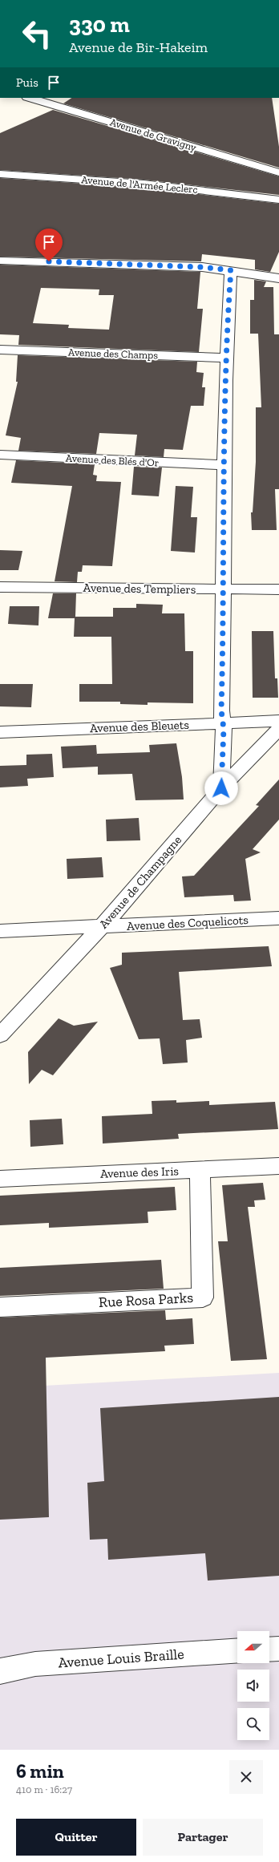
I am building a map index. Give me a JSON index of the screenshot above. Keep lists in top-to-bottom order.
{
  "streets": {
    "street": [
      "Avenue de Gravigny",
      "Avenue de l'Armée Leclerc",
      "Avenue des Champs",
      "Avenue des Blés d'Or",
      "Avenue des Templiers",
      "Avenue des Bleuets",
      "Avenue de Champagne",
      "Avenue des Coquelicots",
      "Avenue des Iris",
      "Rue Rosa Parks",
      "Avenue Louis Braille"
    ]
  },
  "crossings": [
    ["Avenue de Champagne", "Avenue des Coquelicots"],
    ["Avenue des Iris", "Rue Rosa Parks"]
  ],
  "north": "left",
  "page": {
    "turn": ["330 m", "Avenue de Bir-Hakeim"],
    "then": "Puis",
    "heading": ["6 min", "410 m · 16:27"],
    "buttons": ["Quitter", "Partager"]
  }
}
